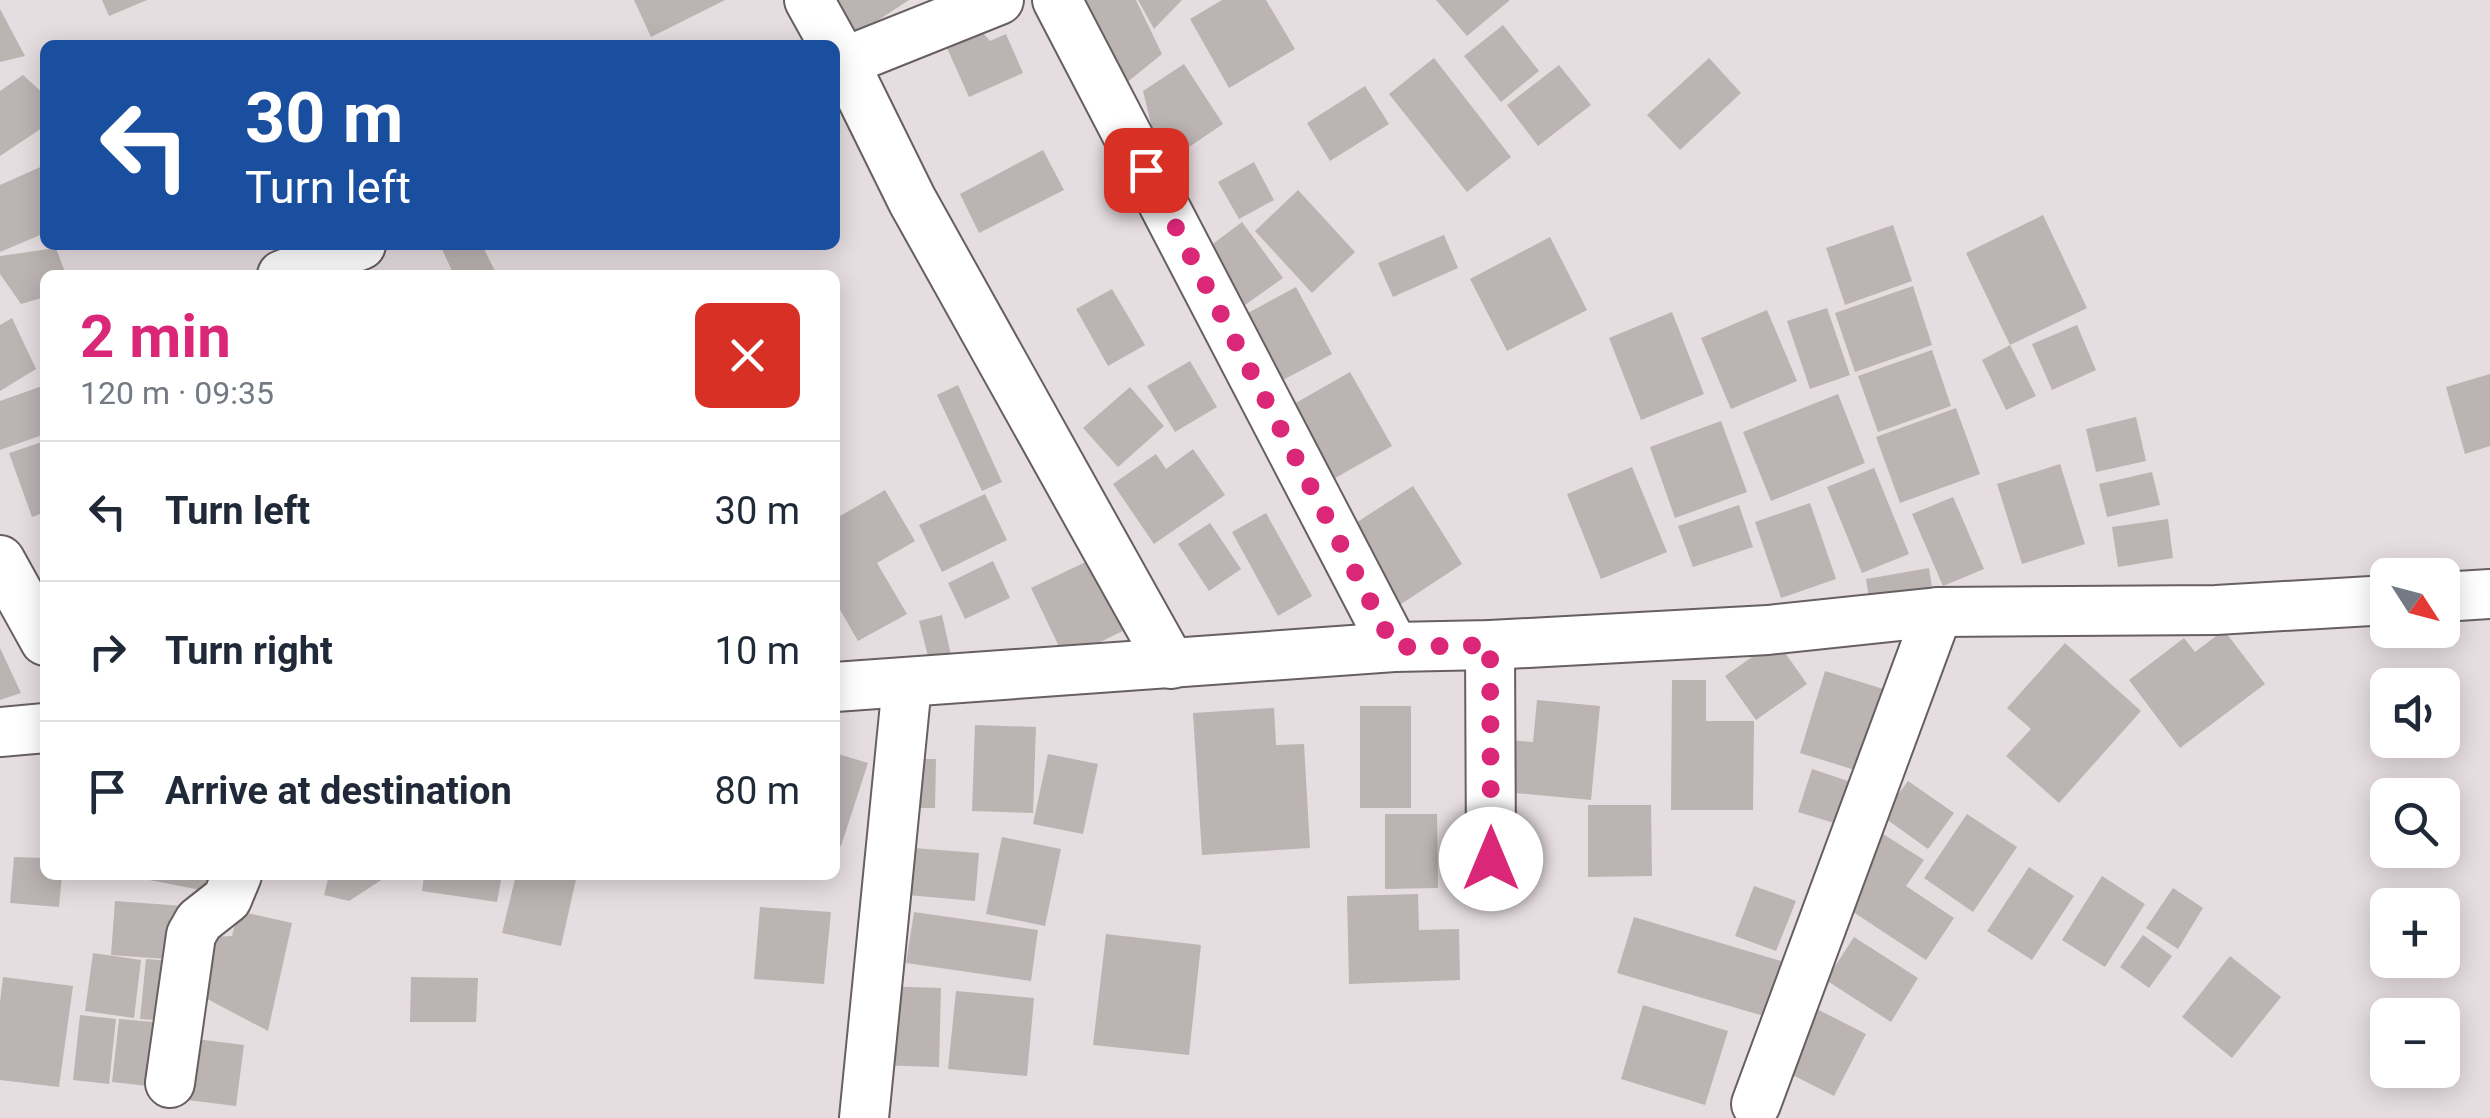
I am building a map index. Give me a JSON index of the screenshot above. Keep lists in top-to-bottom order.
{
  "north": "bottom right",
  "page": {
    "turn": ["30 m", "Turn left"],
    "heading": ["2 min", "120 m · 09:35"],
    "list": [
      {
        "name": "Turn left",
        "value": "30 m"
      },
      {
        "name": "Turn right",
        "value": "10 m"
      },
      {
        "name": "Arrive at destination",
        "value": "80 m"
      }
    ],
    "map_buttons": ["+", "−"]
  }
}
